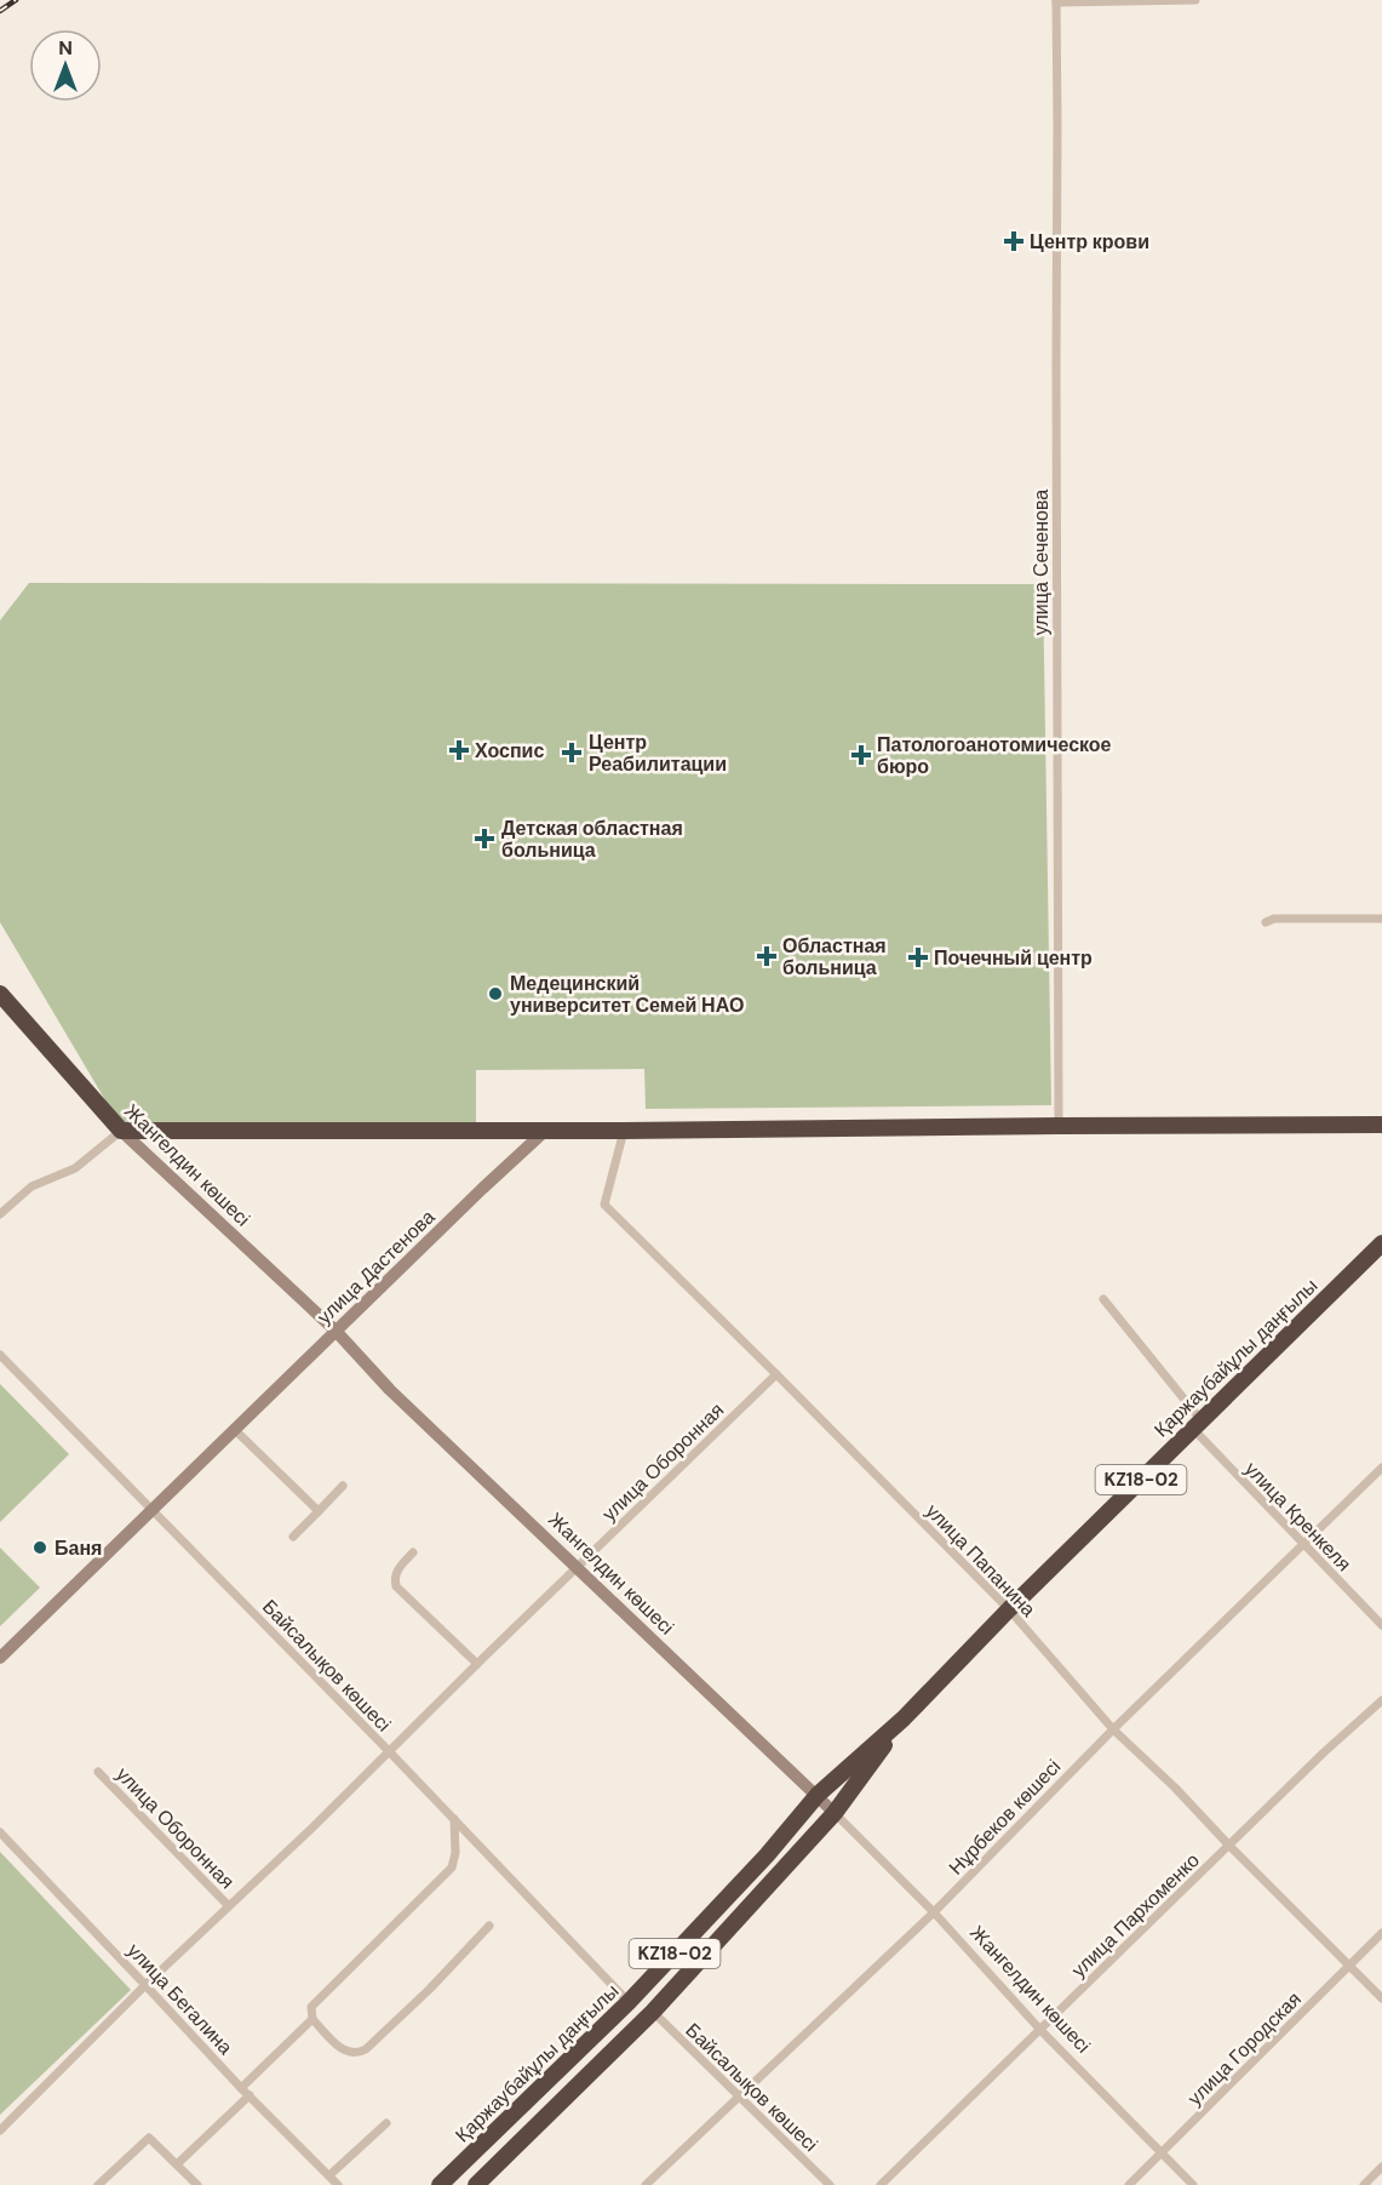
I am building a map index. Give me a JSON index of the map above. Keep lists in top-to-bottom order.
{
  "streets": {
    "highway": ["Жангелдин көшесі", "Қаржаубайұлы даңғылы", "KZ18-02"],
    "street": [
      "улица Сеченова",
      "улица Дастенова",
      "улица Оборонная",
      "улица Кренкеля",
      "улица Папанина",
      "Байсалықов көшесі",
      "Нұрбеков көшесі",
      "улица Пархоменко",
      "улица Бегалина",
      "улица Городская"
    ]
  },
  "crossings": [
    ["Жангелдин көшесі", "улица Дастенова"],
    ["Жангелдин көшесі", "Қаржаубайұлы даңғылы"],
    ["Жангелдин көшесі", "улица Оборонная"],
    ["Жангелдин көшесі", "Нұрбеков көшесі"],
    ["Жангелдин көшесі", "улица Пархоменко"],
    ["Жангелдин көшесі", "улица Городская"],
    ["улица Дастенова", "Байсалықов көшесі"],
    ["Қаржаубайұлы даңғылы", "улица Кренкеля"],
    ["Қаржаубайұлы даңғылы", "улица Папанина"],
    ["Қаржаубайұлы даңғылы", "Байсалықов көшесі"],
    ["улица Оборонная", "улица Папанина"],
    ["улица Оборонная", "Байсалықов көшесі"],
    ["улица Оборонная", "улица Бегалина"],
    ["улица Кренкеля", "Нұрбеков көшесі"],
    ["улица Папанина", "Нұрбеков көшесі"],
    ["улица Папанина", "улица Пархоменко"],
    ["улица Папанина", "улица Городская"],
    ["Байсалықов көшесі", "Нұрбеков көшесі"]
  ],
  "places": {
    "health": [
      "Центр крови",
      "Хоспис",
      "Центр Реабилитации",
      "Патологоанотомическое бюро",
      "Детская областная больница",
      "Областная больница",
      "Почечный центр"
    ],
    "other": ["Медецинский университет Семей НАО", "Баня"]
  },
  "north": "top"
}
